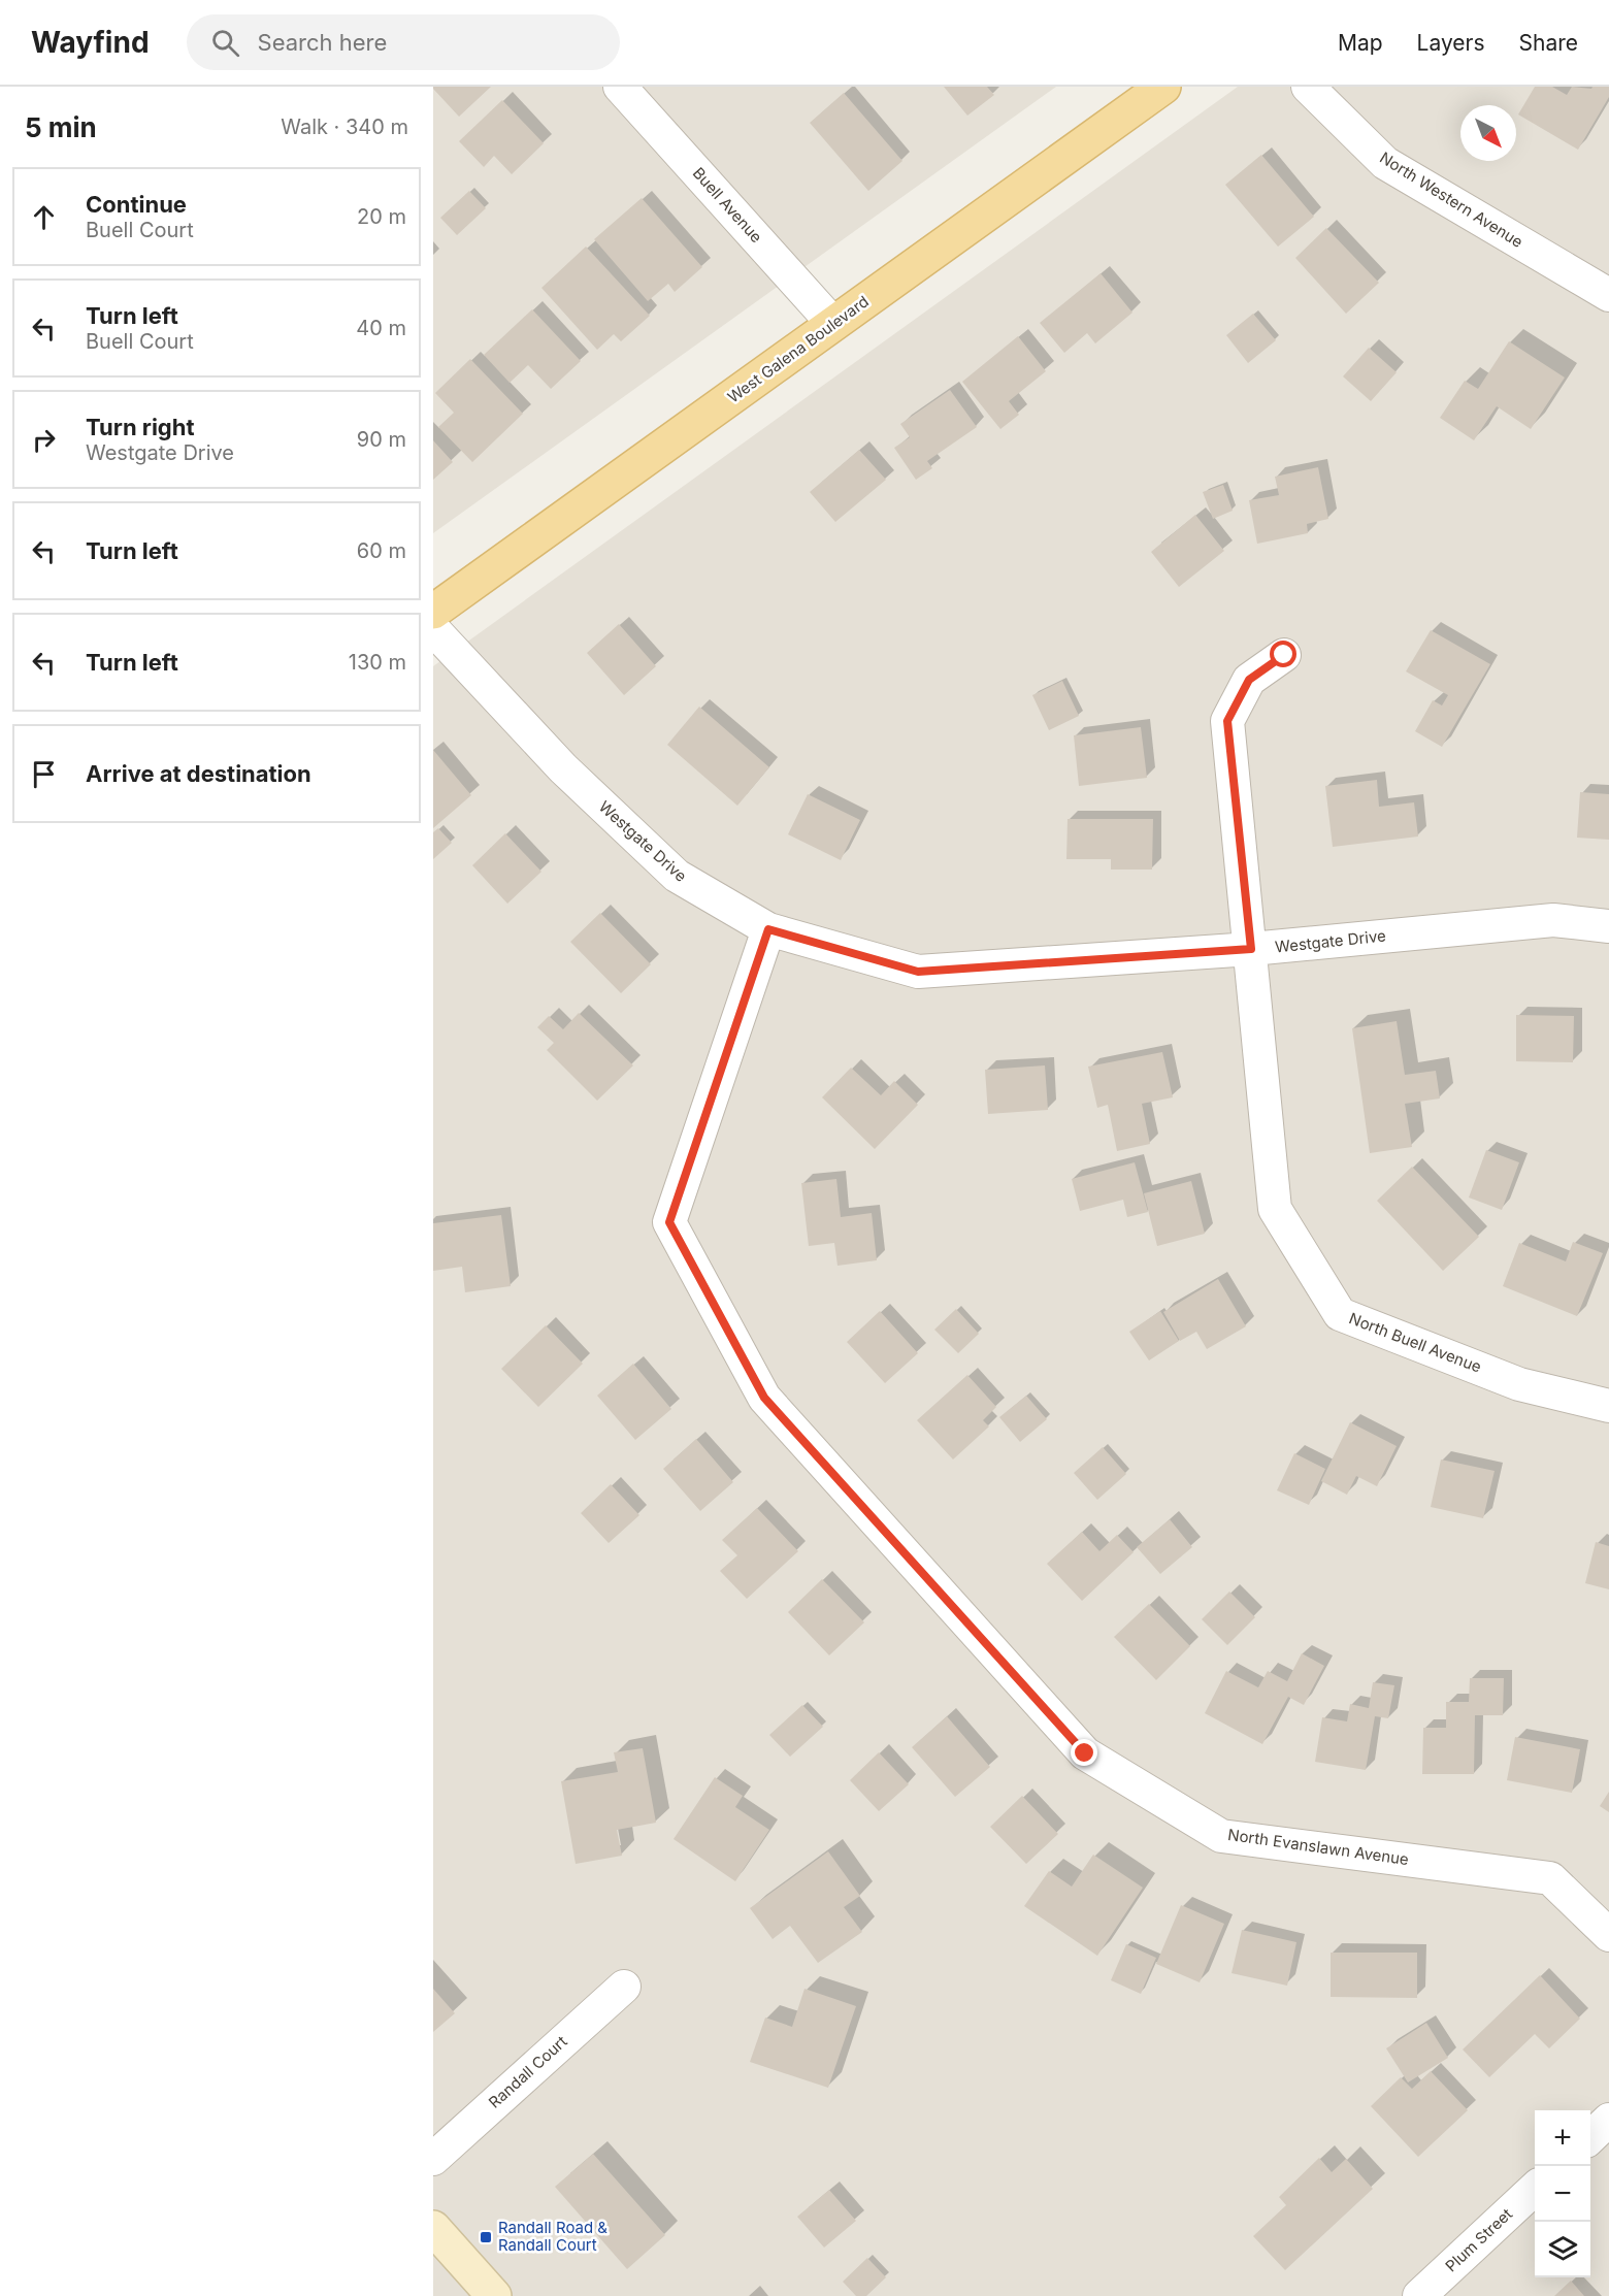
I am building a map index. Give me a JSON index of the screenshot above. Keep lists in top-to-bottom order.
{
  "streets": {
    "main road": ["West Galena Boulevard"],
    "street": [
      "North Western Avenue",
      "Buell Avenue",
      "Westgate Drive",
      "North Buell Avenue",
      "North Evanslawn Avenue",
      "Randall Court",
      "Plum Street"
    ]
  },
  "crossings": [
    ["Buell Avenue", "West Galena Boulevard"],
    ["Westgate Drive", "North Buell Avenue"],
    ["Westgate Drive", "North Evanslawn Avenue"]
  ],
  "places": {
    "transit": ["Randall Road & Randall Court"]
  },
  "north": "bottom right",
  "page": {
    "header": "Wayfind",
    "search": "Search here",
    "nav": ["Map", "Layers", "Share"],
    "heading": ["5 min", "Walk · 340 m"],
    "list": [
      ["Continue", "Buell Court", "20 m"],
      ["Turn left", "Buell Court", "40 m"],
      ["Turn right", "Westgate Drive", "90 m"],
      ["Turn left", "60 m"],
      ["Turn left", "130 m"],
      "Arrive at destination"
    ],
    "map_buttons": ["+", "−"]
  }
}
